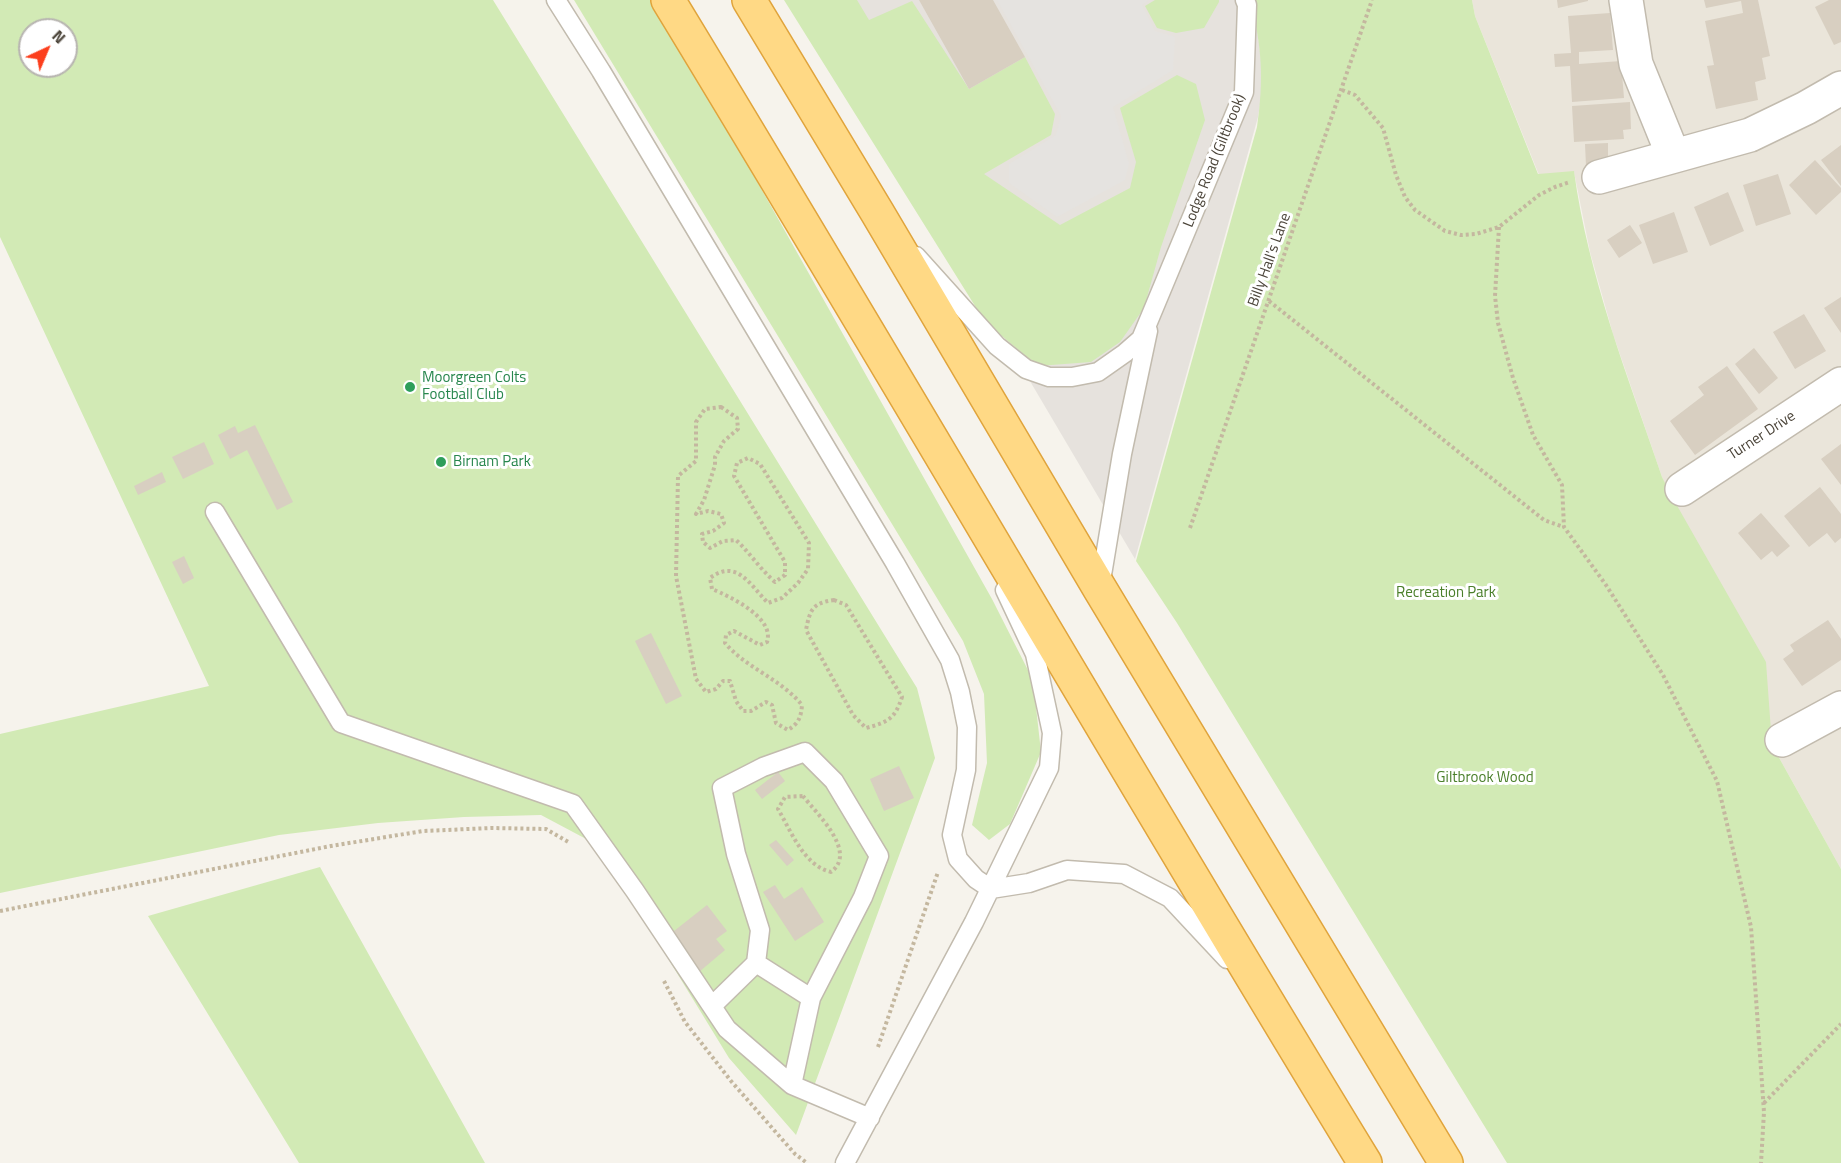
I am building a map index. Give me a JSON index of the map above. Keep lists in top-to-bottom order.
{
  "streets": {
    "street": ["Turner Drive"],
    "lane": ["Lodge Road (Giltbrook)"],
    "path": ["Billy Hall's Lane"]
  },
  "parks": ["Recreation Park", "Giltbrook Wood"],
  "places": ["Moorgreen Colts Football Club", "Birnam Park"],
  "north": "top right"
}
